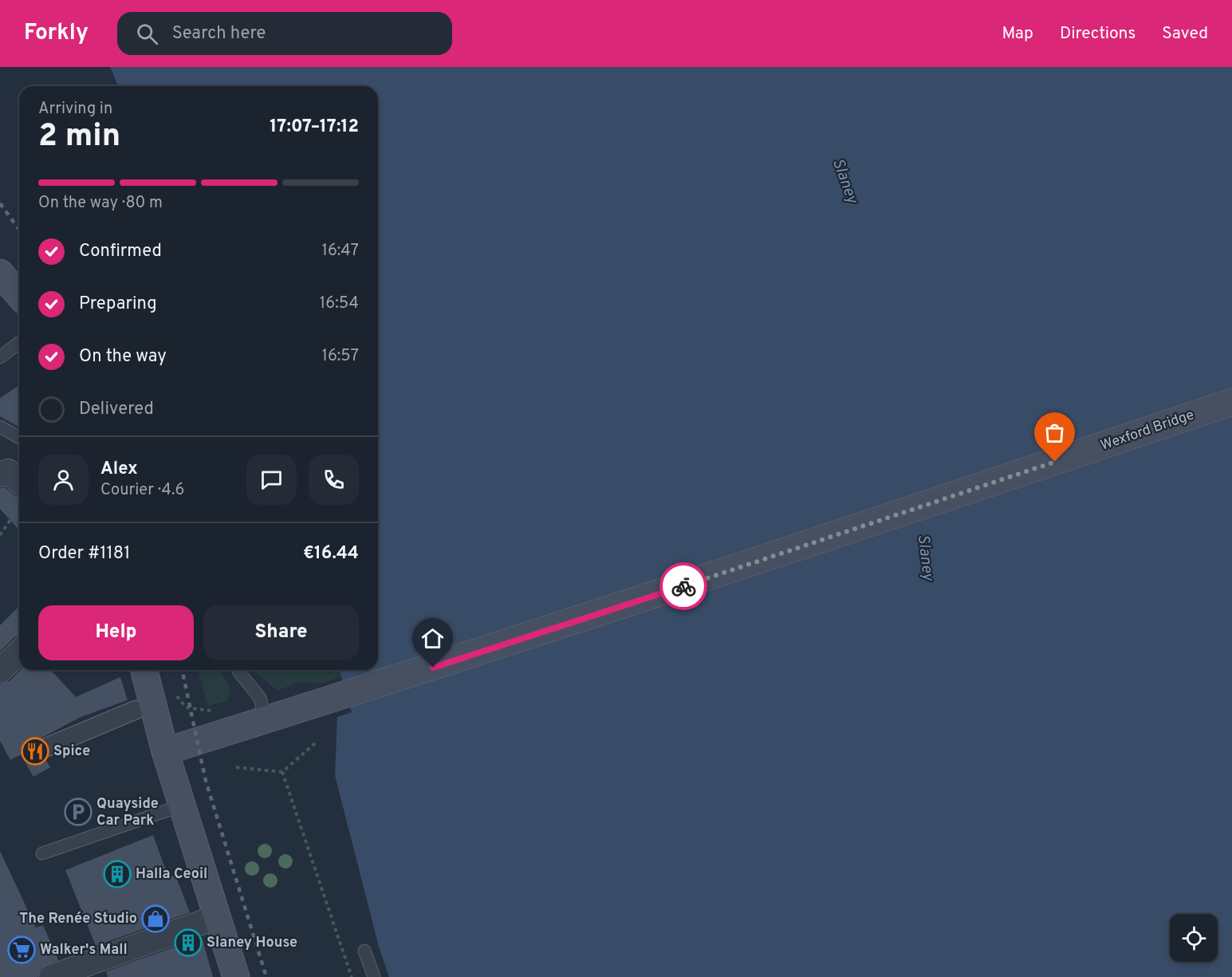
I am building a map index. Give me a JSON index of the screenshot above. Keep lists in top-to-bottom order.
{
  "streets": {
    "main road": ["Wexford Bridge"]
  },
  "water": ["Slaney"],
  "places": {
    "restaurant": ["Spice"],
    "parking": ["Quayside Car Park"],
    "building": ["Halla Ceoil", "Slaney House"],
    "shop": ["The Renée Studio"],
    "supermarket": ["Walker's Mall"]
  },
  "page": {
    "header": "Forkly",
    "search": "Search here",
    "nav": ["Map", "Directions", "Saved"],
    "heading": ["2 min", "Arriving in", "17:07–17:12"],
    "panel": [
      "Alex",
      "Courier · 4.6",
      "Order #1181",
      "€16.44"
    ],
    "bar": "On the way · 80 m",
    "list": [
      ["Confirmed", "16:47"],
      ["Preparing", "16:54"],
      ["On the way", "16:57"],
      "Delivered"
    ],
    "buttons": ["Help", "Share"]
  }
}
